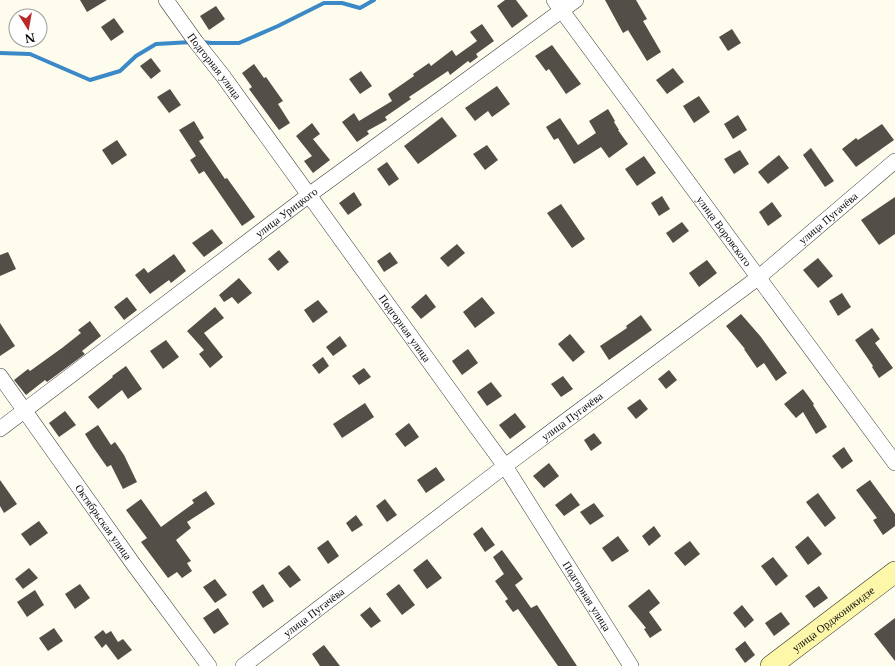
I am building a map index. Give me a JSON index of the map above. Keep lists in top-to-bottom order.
{
  "streets": {
    "street": [
      "Подгорная улица",
      "улица Урицкого",
      "улица Пугачёва",
      "улица Воровского",
      "Октябрьская улица",
      "улица Орджоникидзе"
    ]
  },
  "crossings": [
    ["Подгорная улица", "улица Урицкого"],
    ["Подгорная улица", "улица Пугачёва"],
    ["улица Урицкого", "улица Воровского"],
    ["улица Урицкого", "Октябрьская улица"],
    ["улица Пугачёва", "улица Воровского"]
  ],
  "north": "bottom"
}
